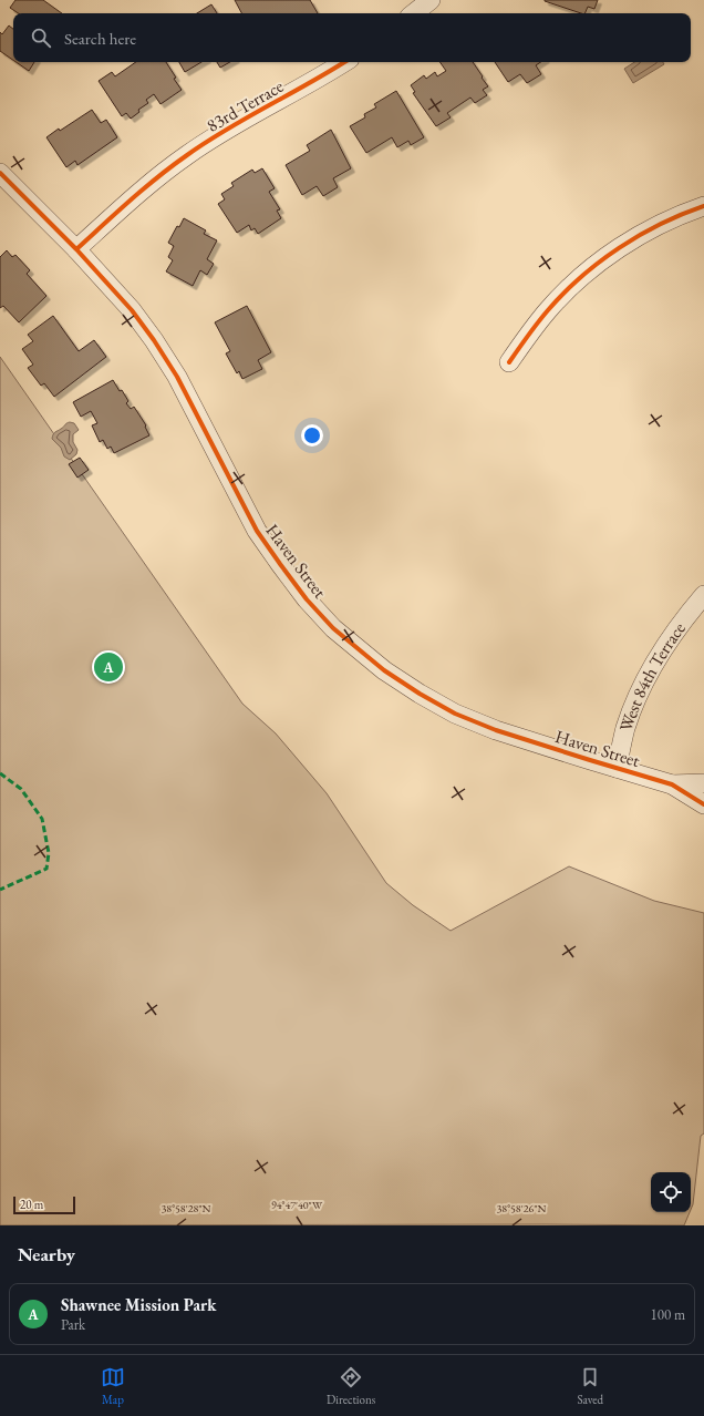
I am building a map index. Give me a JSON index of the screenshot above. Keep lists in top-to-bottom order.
{
  "streets": {
    "street": ["83rd Terrace", "Haven Street", "West 84th Terrace"]
  },
  "crossings": [
    ["83rd Terrace", "Haven Street"],
    ["Haven Street", "West 84th Terrace"]
  ],
  "scale_bar": "20 m",
  "page": {
    "search": "Search here",
    "pins": "A",
    "scale": "20 m",
    "heading": "Nearby",
    "list": [
      {
        "mark": "A",
        "name": "Shawnee Mission Park",
        "note": "Park",
        "value": "100 m"
      }
    ],
    "nav": ["Map", "Directions", "Saved"]
  },
  "coordinates": ["94°47'40\"W", "38°58'28\"N", "38°58'26\"N"]
}
